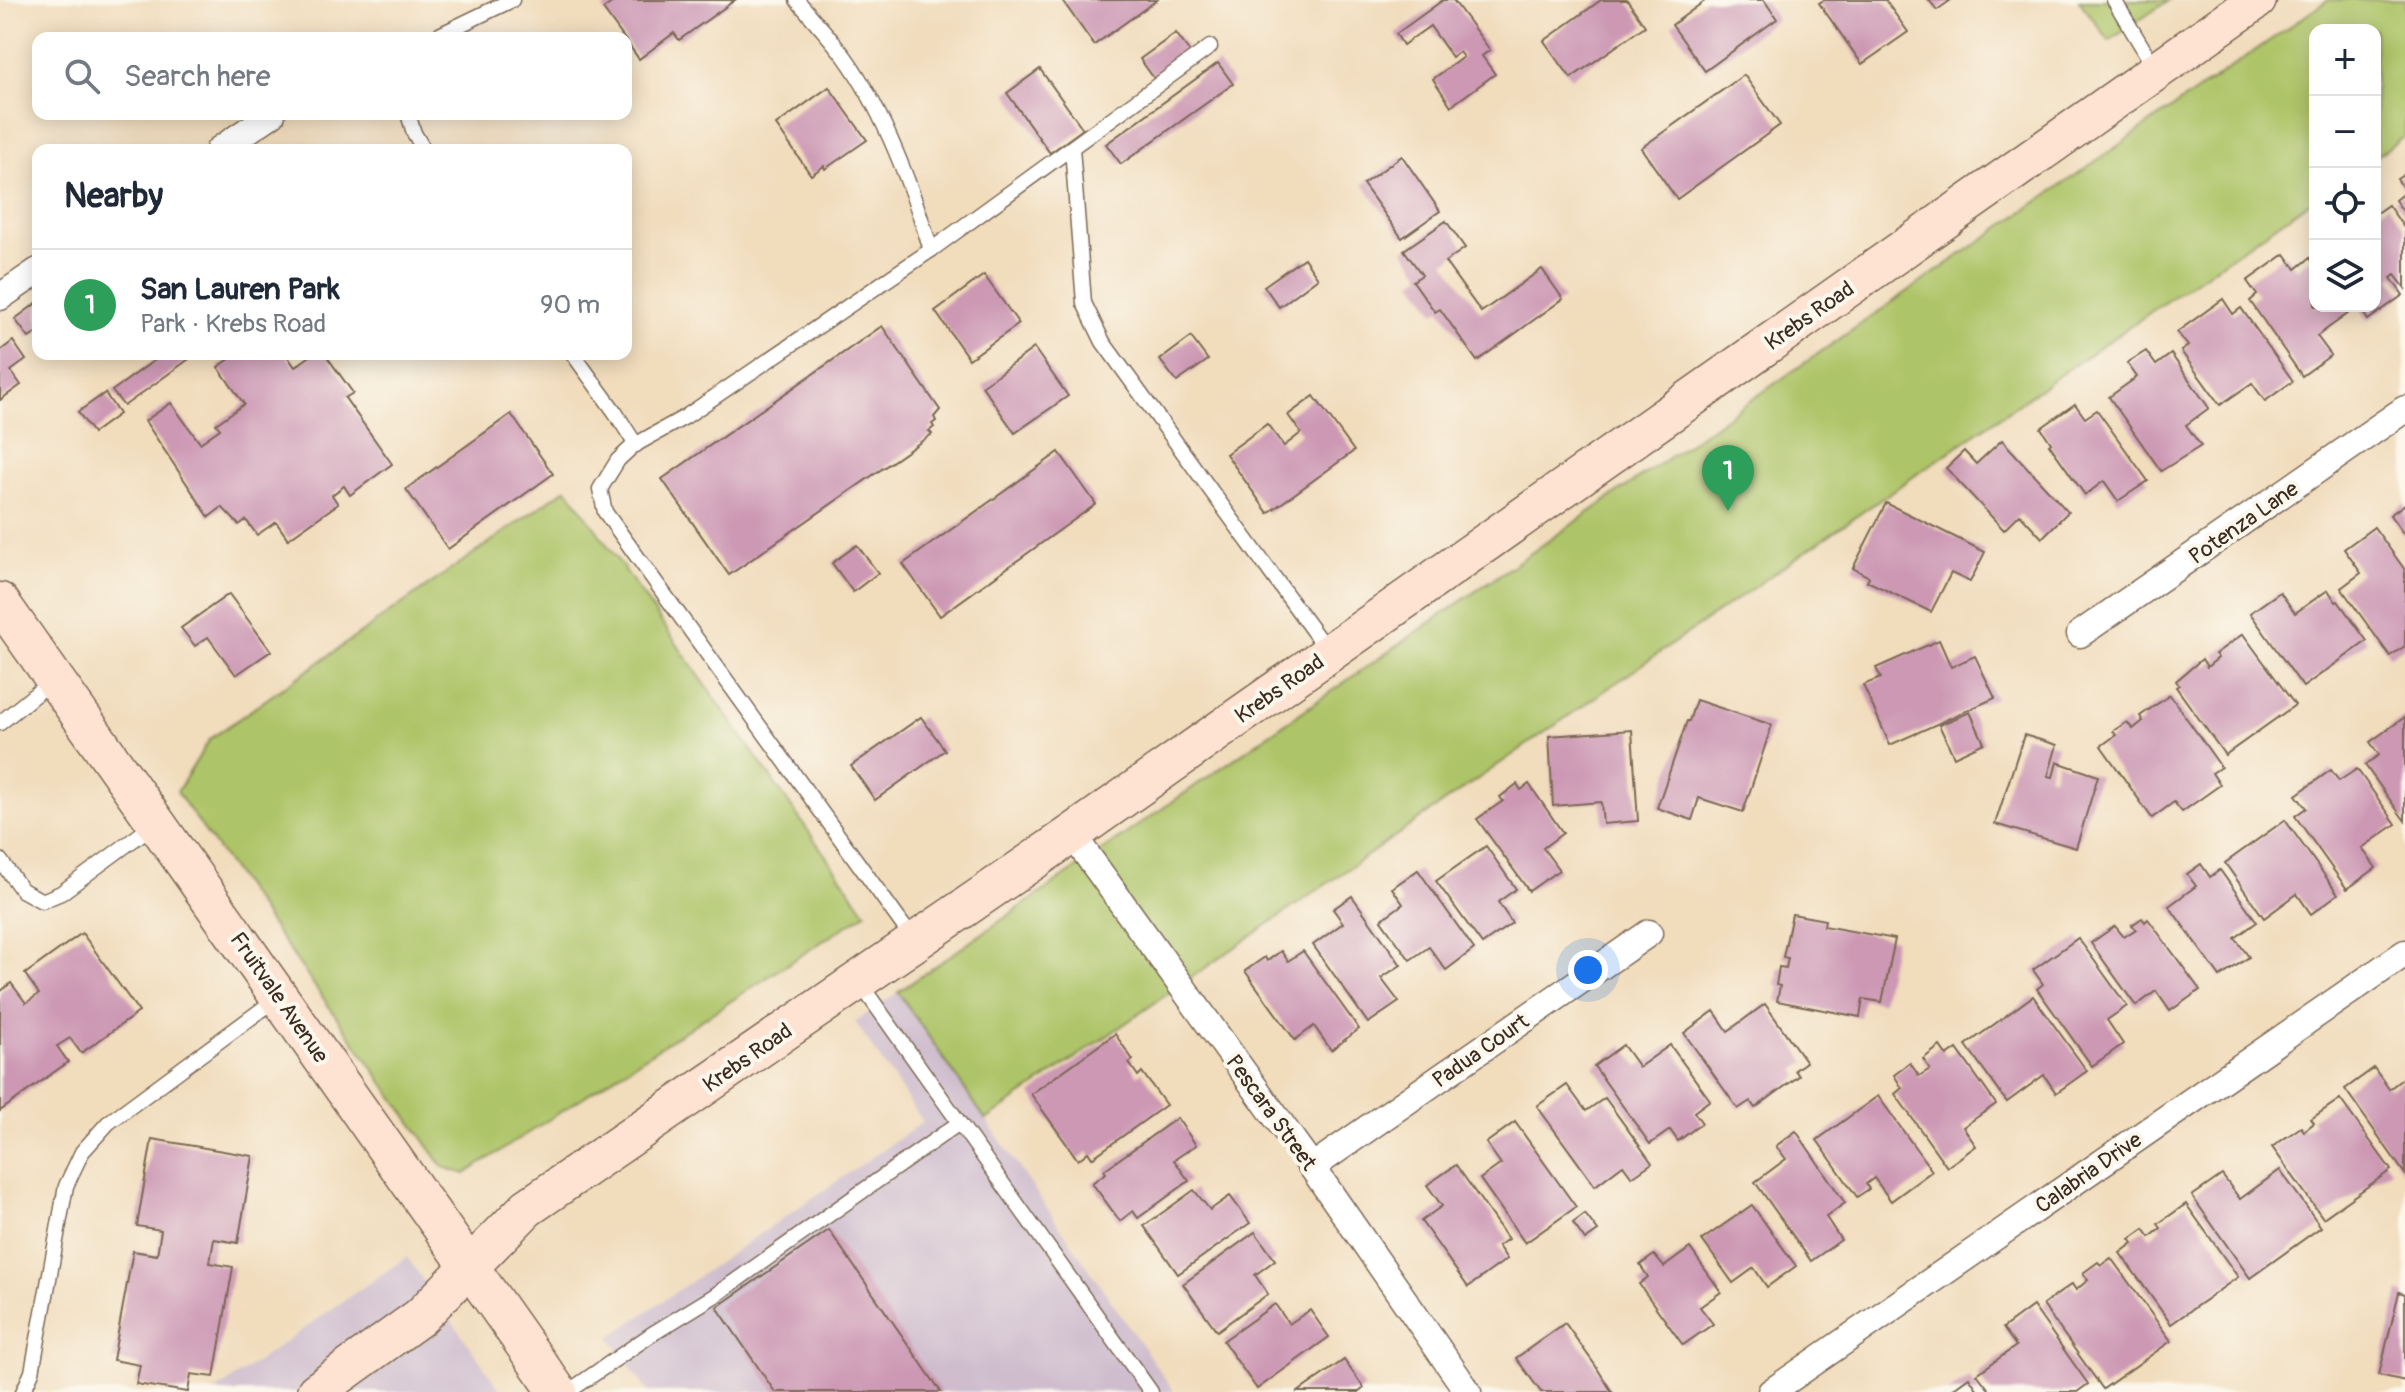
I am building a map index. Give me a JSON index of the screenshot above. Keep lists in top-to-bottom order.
{
  "streets": {
    "street": [
      "Krebs Road",
      "Potenza Lane",
      "Fruitvale Avenue",
      "Padua Court",
      "Pescara Street",
      "Calabria Drive"
    ]
  },
  "crossings": [
    ["Krebs Road", "Fruitvale Avenue"],
    ["Krebs Road", "Pescara Street"],
    ["Padua Court", "Pescara Street"]
  ],
  "page": {
    "map_buttons": ["+", "−"],
    "search": "Search here",
    "heading": "Nearby",
    "list": [
      {
        "mark": "1",
        "name": "San Lauren Park",
        "note": "Park · Krebs Road",
        "value": "90 m"
      }
    ],
    "pins": "1"
  }
}
